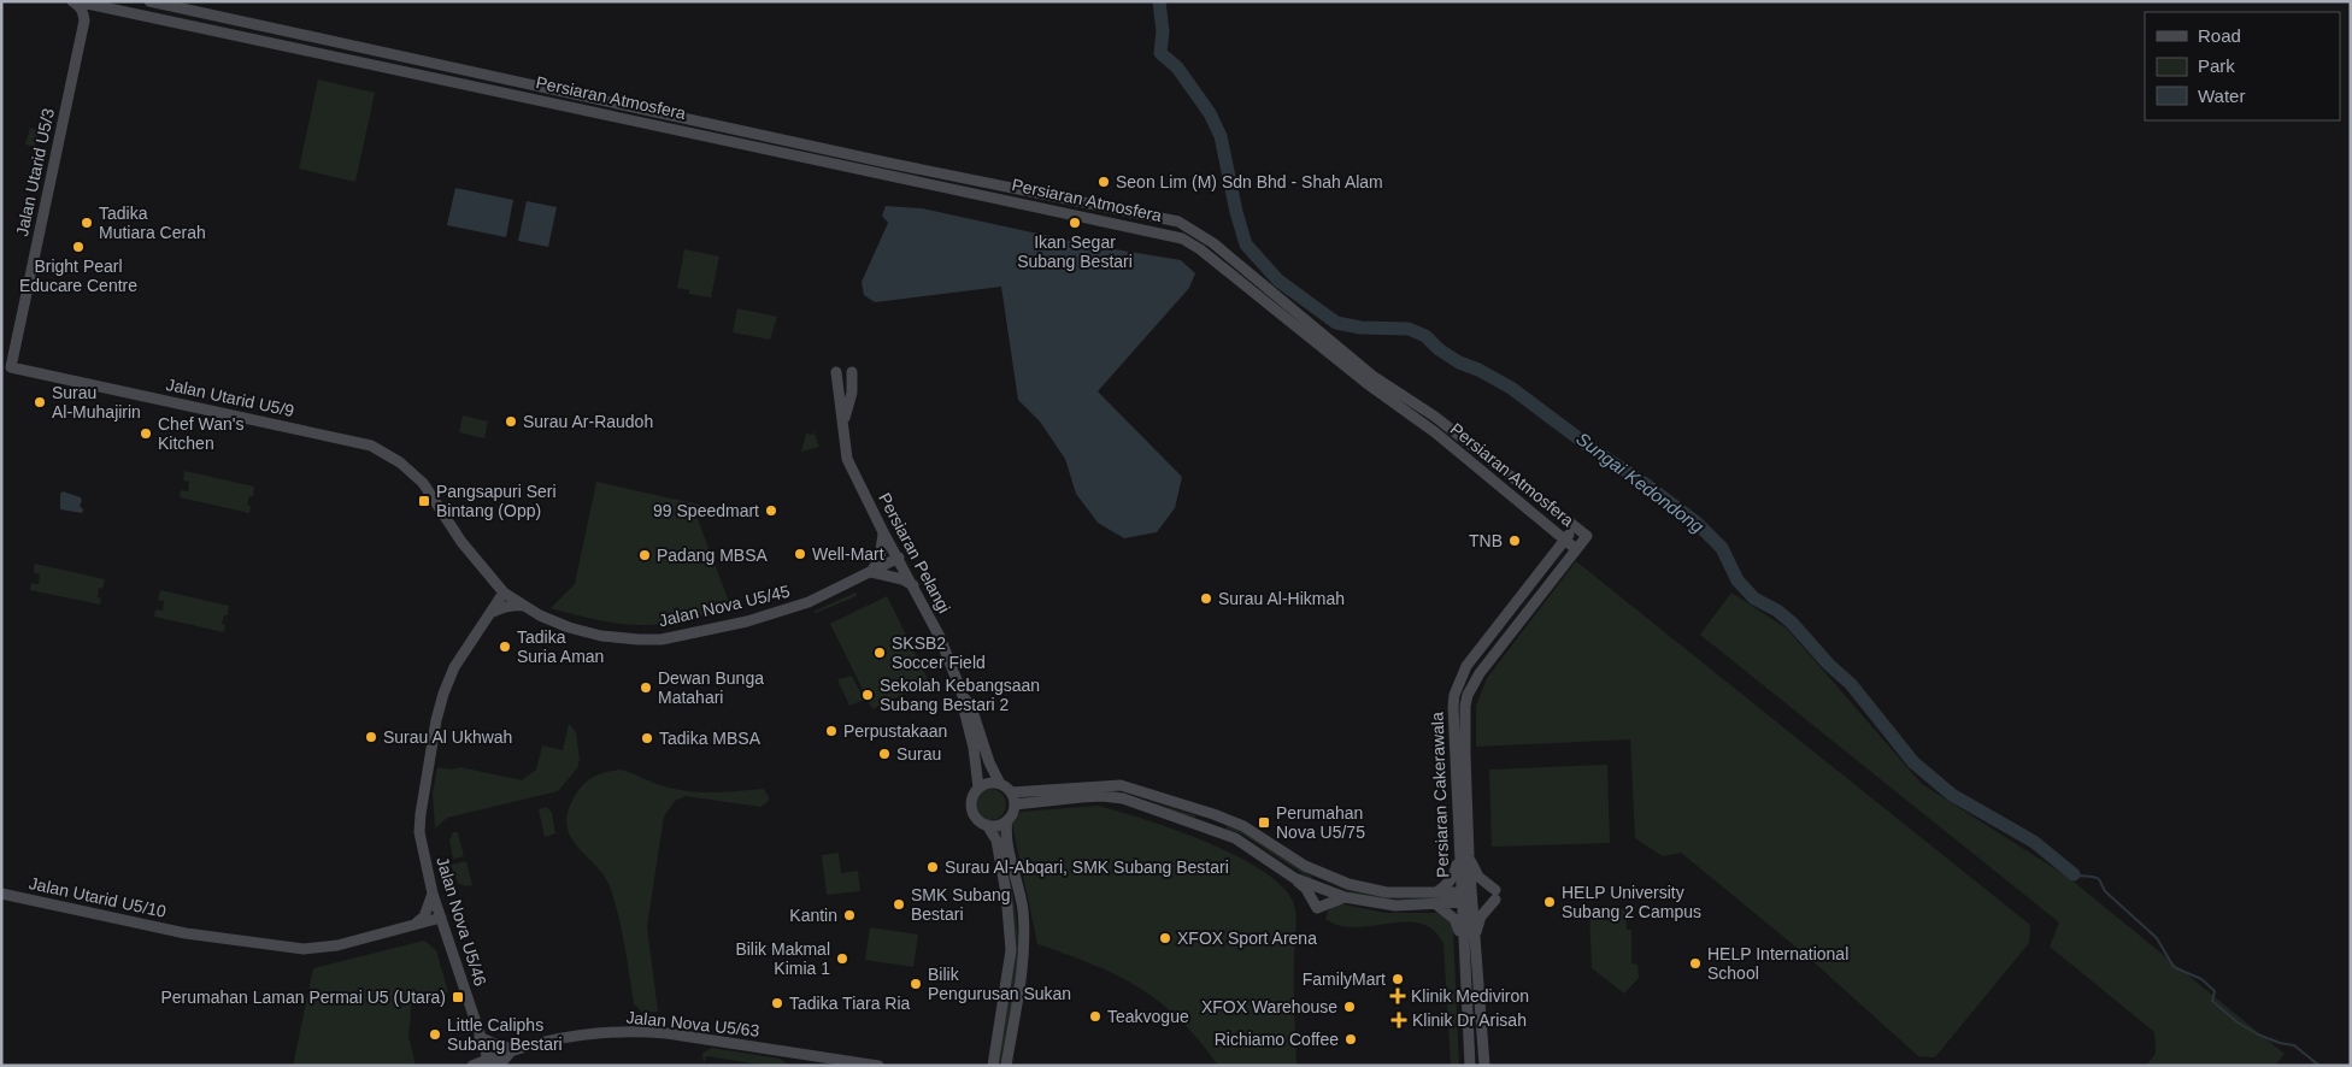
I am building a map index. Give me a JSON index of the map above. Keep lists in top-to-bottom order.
{
  "streets": {
    "street": [
      "Persiaran Atmosfera",
      "Jalan Utarid U5/3",
      "Jalan Utarid U5/9",
      "Persiaran Pelangi",
      "Jalan Nova U5/45",
      "Persiaran Cakerawala",
      "Jalan Utarid U5/10",
      "Jalan Nova U5/46",
      "Jalan Nova U5/63"
    ]
  },
  "crossings": [
    ["Persiaran Atmosfera", "Persiaran Cakerawala"],
    ["Jalan Utarid U5/3", "Jalan Utarid U5/9"],
    ["Jalan Utarid U5/9", "Jalan Nova U5/45"],
    ["Persiaran Pelangi", "Jalan Nova U5/45"],
    ["Jalan Nova U5/45", "Jalan Nova U5/46"],
    ["Jalan Utarid U5/10", "Jalan Nova U5/46"],
    ["Jalan Nova U5/46", "Jalan Nova U5/63"]
  ],
  "water": ["Sungai Kedondong"],
  "places": {
    "other": [
      "Seon Lim (M) Sdn Bhd - Shah Alam",
      "Tadika Mutiara Cerah",
      "Ikan Segar Subang Bestari",
      "Bright Pearl Educare Centre",
      "Surau Al-Muhajirin",
      "Surau Ar-Raudoh",
      "Chef Wan's Kitchen",
      "99 Speedmart",
      "TNB",
      "Well-Mart",
      "Padang MBSA",
      "Surau Al-Hikmah",
      "Tadika Suria Aman",
      "SKSB2 Soccer Field",
      "Dewan Bunga Matahari",
      "Sekolah Kebangsaan Subang Bestari 2",
      "Perpustakaan",
      "Surau Al Ukhwah",
      "Tadika MBSA",
      "Surau",
      "Surau Al-Abqari, SMK Subang Bestari",
      "HELP University Subang 2 Campus",
      "SMK Subang Bestari",
      "Kantin",
      "XFOX Sport Arena",
      "Bilik Makmal Kimia 1",
      "HELP International School",
      "FamilyMart",
      "Bilik Pengurusan Sukan",
      "Tadika Tiara Ria",
      "XFOX Warehouse",
      "Teakvogue",
      "Little Caliphs Subang Bestari",
      "Richiamo Coffee"
    ],
    "transit": ["Pangsapuri Seri Bintang (Opp)", "Perumahan Nova U5/75", "Perumahan Laman Permai U5 (Utara)"],
    "health": ["Klinik Mediviron", "Klinik Dr Arisah"]
  },
  "legend": ["Road", "Park", "Water"]
}
